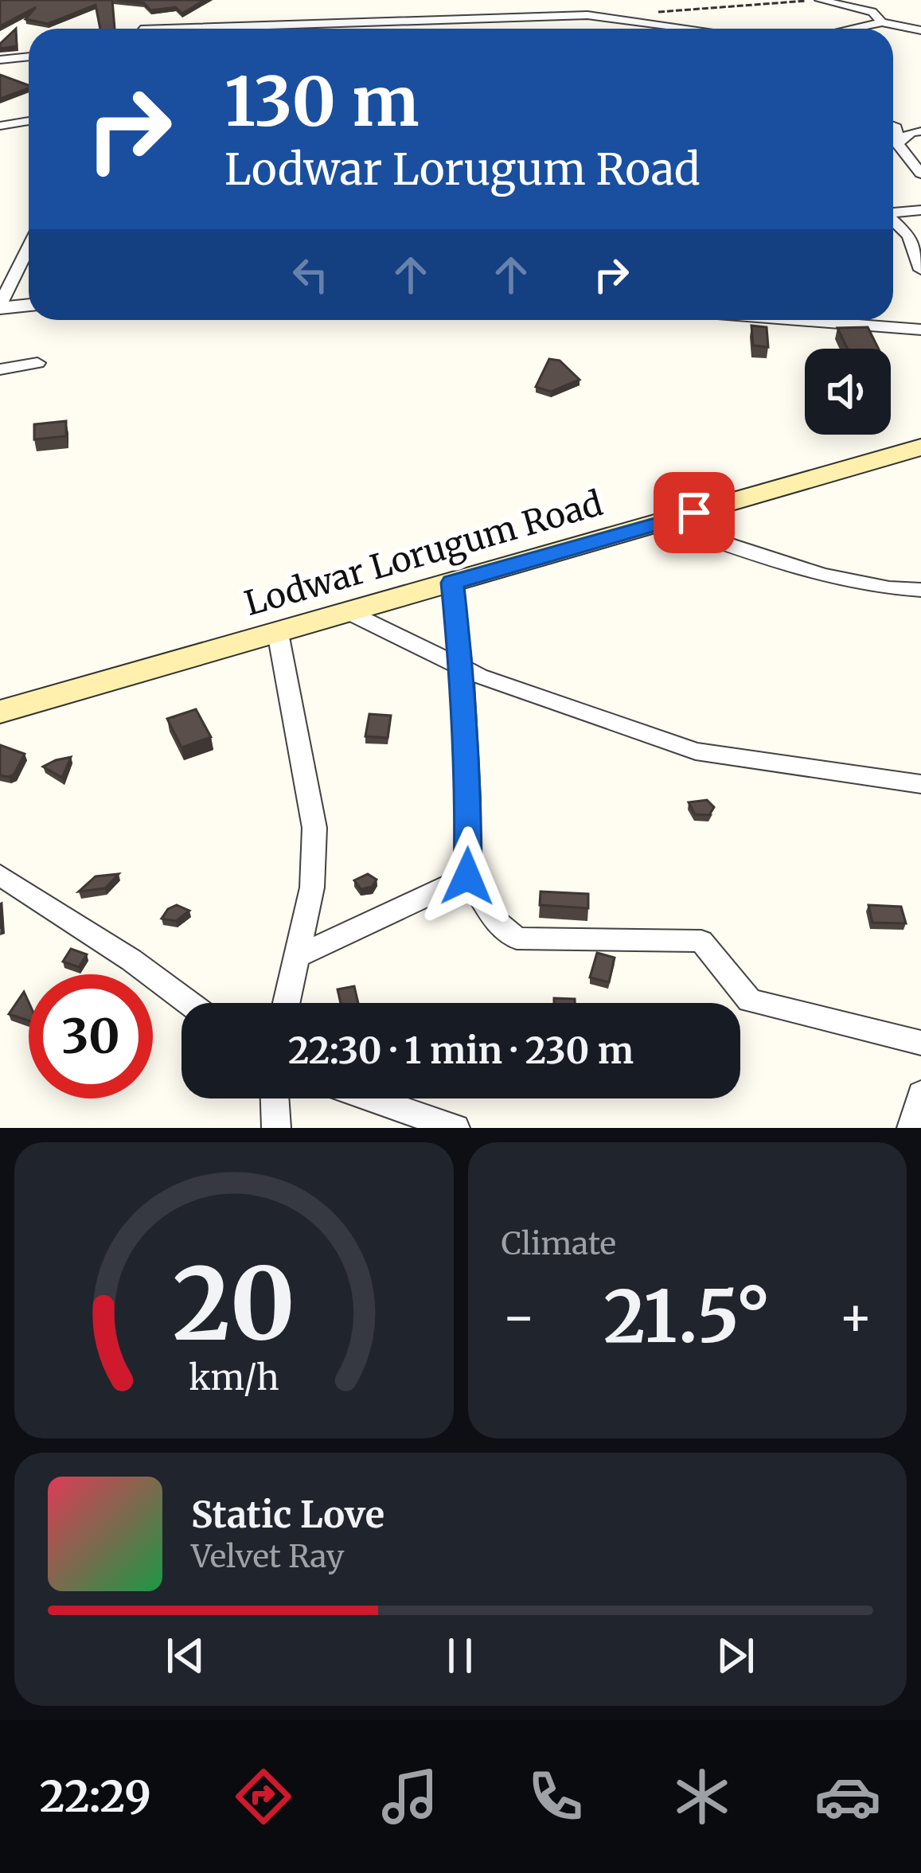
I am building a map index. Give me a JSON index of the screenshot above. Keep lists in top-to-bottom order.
{
  "streets": {
    "main road": ["Lodwar Lorugum Road"]
  },
  "page": {
    "turn": ["130 m", "Lodwar Lorugum Road"],
    "limit": "30",
    "trip": "22:30 · 1 min · 230 m",
    "tile": "Climate",
    "heat": ["−", "21.5°", "+"],
    "song": ["Static Love", "Velvet Ray"],
    "tabs": "22:29",
    "gauge": ["20", "km/h"]
  }
}
